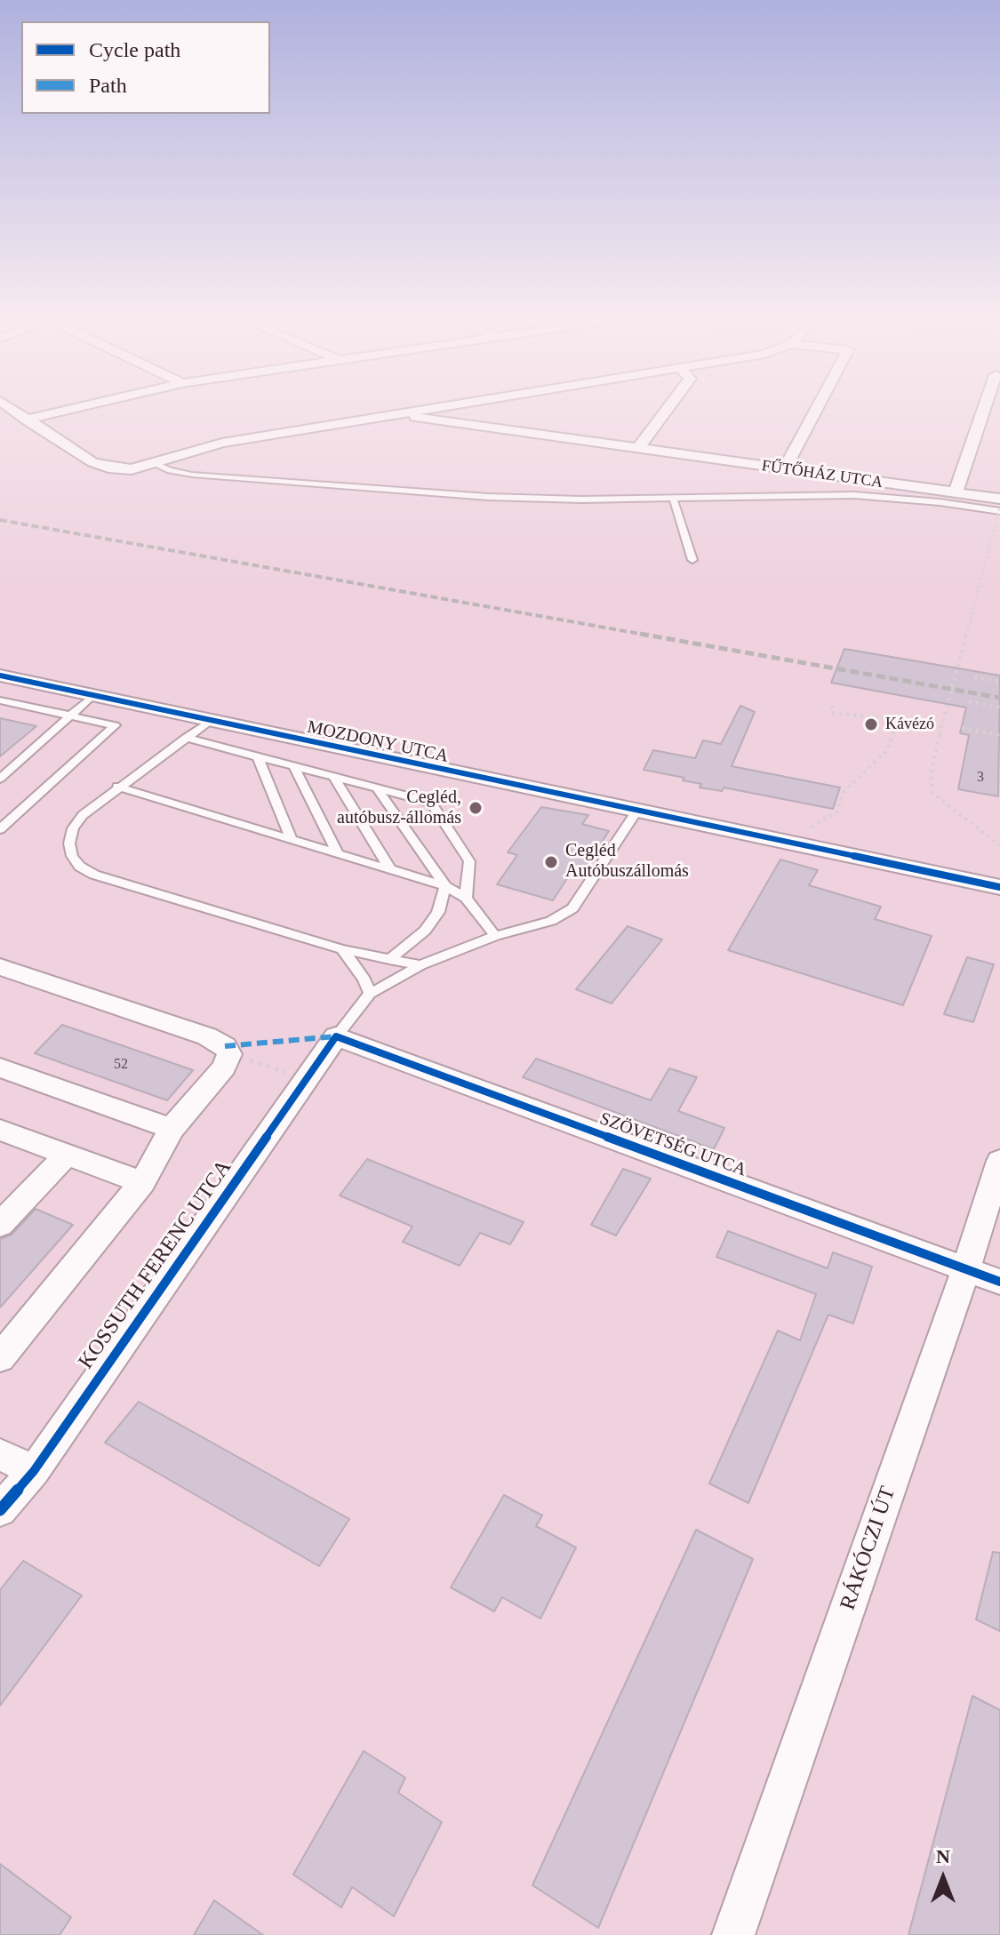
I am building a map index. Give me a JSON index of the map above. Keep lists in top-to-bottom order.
{
  "streets": {
    "street": [
      "FŰTŐHÁZ UTCA",
      "MOZDONY UTCA",
      "SZÖVETSÉG UTCA",
      "KOSSUTH FERENC UTCA",
      "RÁKÓCZI ÚT"
    ]
  },
  "crossings": [
    ["SZÖVETSÉG UTCA", "KOSSUTH FERENC UTCA"],
    ["SZÖVETSÉG UTCA", "RÁKÓCZI ÚT"]
  ],
  "places": ["Kávézó", "Cegléd, autóbusz-állomás", "Cegléd Autóbuszállomás"],
  "house_numbers": ["3", "52"],
  "legend": ["Cycle path", "Path"],
  "north": "top"
}
